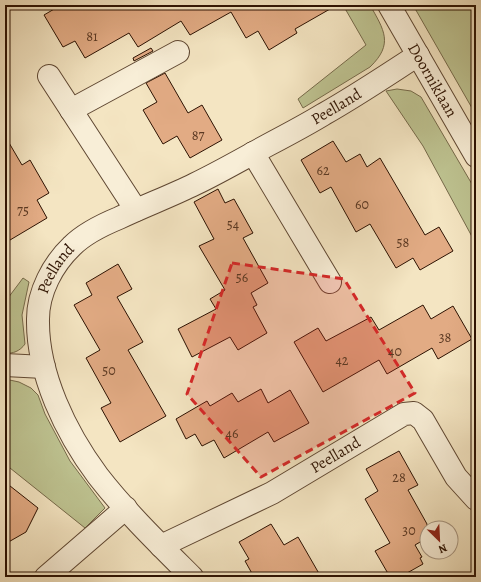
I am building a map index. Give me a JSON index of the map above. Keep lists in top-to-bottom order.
{
  "streets": {
    "street": ["Doorniklaan", "Peelland"]
  },
  "crossings": [
    ["Doorniklaan", "Peelland"]
  ],
  "house_numbers": [
    "81",
    "87",
    "62",
    "60",
    "75",
    "54",
    "58",
    "56",
    "38",
    "40",
    "42",
    "50",
    "46",
    "28",
    "30"
  ],
  "north": "bottom right"
}
